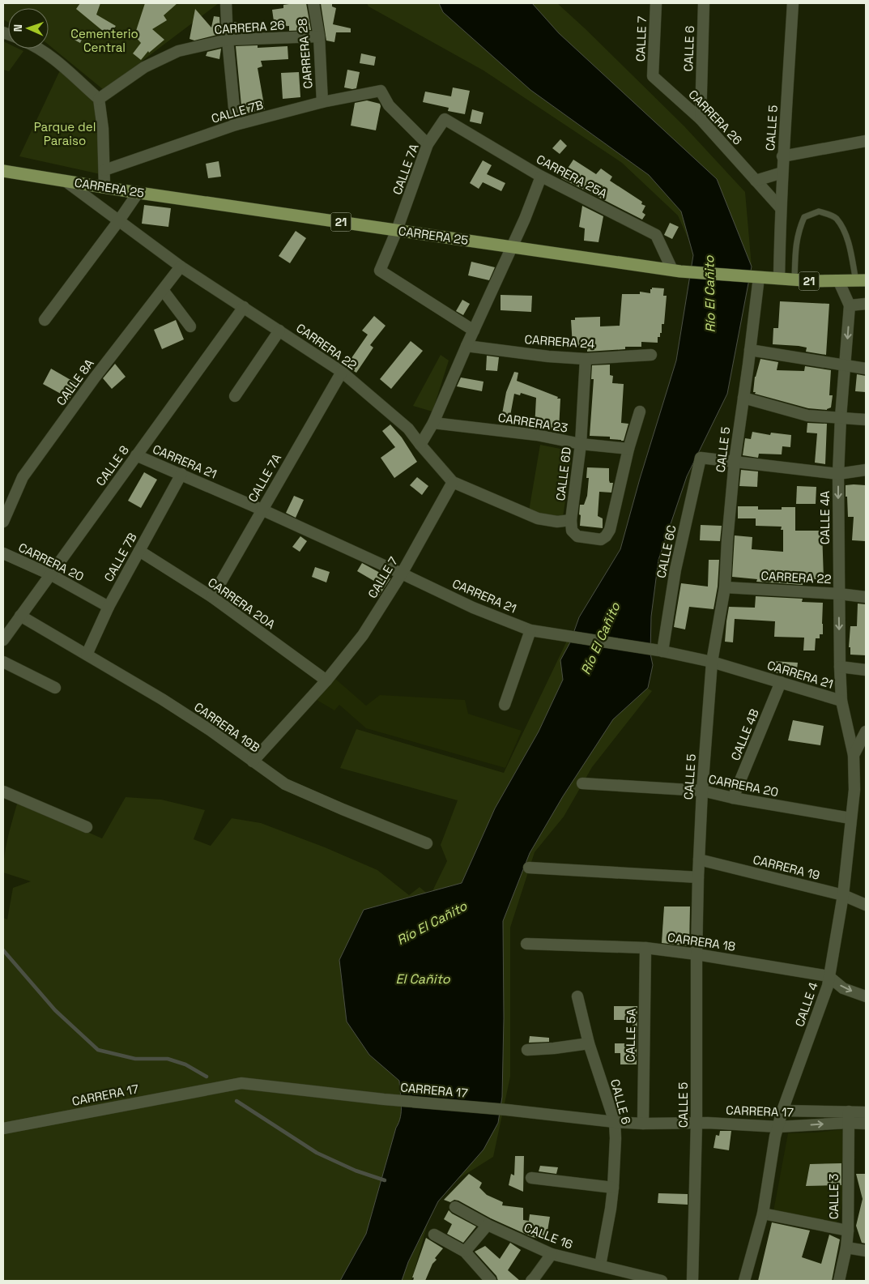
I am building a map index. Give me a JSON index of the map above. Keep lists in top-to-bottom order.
{
  "streets": {
    "main road": ["CARRERA 25", "21"],
    "street": [
      "CARRERA 26",
      "CALLE 7",
      "CALLE 6",
      "CARRERA 28",
      "CALLE 7B",
      "CALLE 5",
      "CALLE 7A",
      "CARRERA 25A",
      "CARRERA 24",
      "CARRERA 22",
      "CALLE 8A",
      "CARRERA 23",
      "CARRERA 21",
      "CALLE 8",
      "CALLE 6D",
      "CALLE 4A",
      "CALLE 6C",
      "CARRERA 20",
      "CARRERA 20A",
      "CARRERA 19B",
      "CALLE 4B",
      "CARRERA 19",
      "CARRERA 18",
      "CALLE 4",
      "CALLE 5A",
      "CARRERA 17",
      "CALLE 3",
      "CALLE 16"
    ]
  },
  "crossings": [
    ["CARRERA 26", "CALLE 7"],
    ["CARRERA 26", "CALLE 6"],
    ["CARRERA 26", "CARRERA 28"],
    ["CARRERA 26", "CALLE 5"],
    ["CALLE 7", "CARRERA 22"],
    ["CALLE 7", "CARRERA 21"],
    ["CALLE 7", "CARRERA 20A"],
    ["CALLE 7", "CARRERA 19B"],
    ["CALLE 6", "CARRERA 17"],
    ["CALLE 6", "CALLE 16"],
    ["CARRERA 28", "CALLE 7B"],
    ["CALLE 7B", "CALLE 7A"],
    ["CALLE 7B", "CARRERA 21"],
    ["CALLE 7B", "CARRERA 20"],
    ["CALLE 7B", "CARRERA 20A"],
    ["CALLE 7B", "CARRERA 19B"],
    ["CALLE 5", "CARRERA 25"],
    ["CALLE 5", "CARRERA 22"],
    ["CALLE 5", "CARRERA 21"],
    ["CALLE 5", "CALLE 6C"],
    ["CALLE 5", "CARRERA 20"],
    ["CALLE 5", "CARRERA 19"],
    ["CALLE 5", "CARRERA 18"],
    ["CALLE 5", "CARRERA 17"],
    ["CALLE 7A", "CARRERA 25A"],
    ["CALLE 7A", "CARRERA 25"],
    ["CALLE 7A", "CARRERA 22"],
    ["CALLE 7A", "CARRERA 21"],
    ["CALLE 7A", "CARRERA 20A"],
    ["CARRERA 25A", "CARRERA 25"],
    ["CARRERA 25", "CARRERA 22"],
    ["CARRERA 25", "CALLE 4A"],
    ["CARRERA 24", "CALLE 6D"],
    ["CARRERA 22", "CALLE 8A"],
    ["CARRERA 22", "CALLE 8"],
    ["CARRERA 22", "CALLE 6D"],
    ["CARRERA 22", "CALLE 4A"],
    ["CARRERA 23", "CALLE 6D"],
    ["CARRERA 21", "CALLE 8"],
    ["CARRERA 21", "CALLE 4A"],
    ["CARRERA 21", "CALLE 6C"],
    ["CARRERA 21", "CALLE 4B"],
    ["CALLE 8", "CARRERA 20"],
    ["CALLE 8", "CARRERA 19B"],
    ["CALLE 4A", "CALLE 4"],
    ["CARRERA 20", "CALLE 4B"],
    ["CARRERA 20", "CALLE 4"],
    ["CARRERA 19", "CALLE 4"],
    ["CARRERA 18", "CALLE 4"],
    ["CARRERA 18", "CALLE 5A"],
    ["CALLE 4", "CARRERA 17"],
    ["CALLE 5A", "CARRERA 17"],
    ["CARRERA 17", "CALLE 3"]
  ],
  "one_way": ["CALLE 4A"],
  "water": ["Río El Cañito", "El Cañito"],
  "parks": ["Cementerio Central", "Parque del Paraiso"],
  "north": "left"
}
